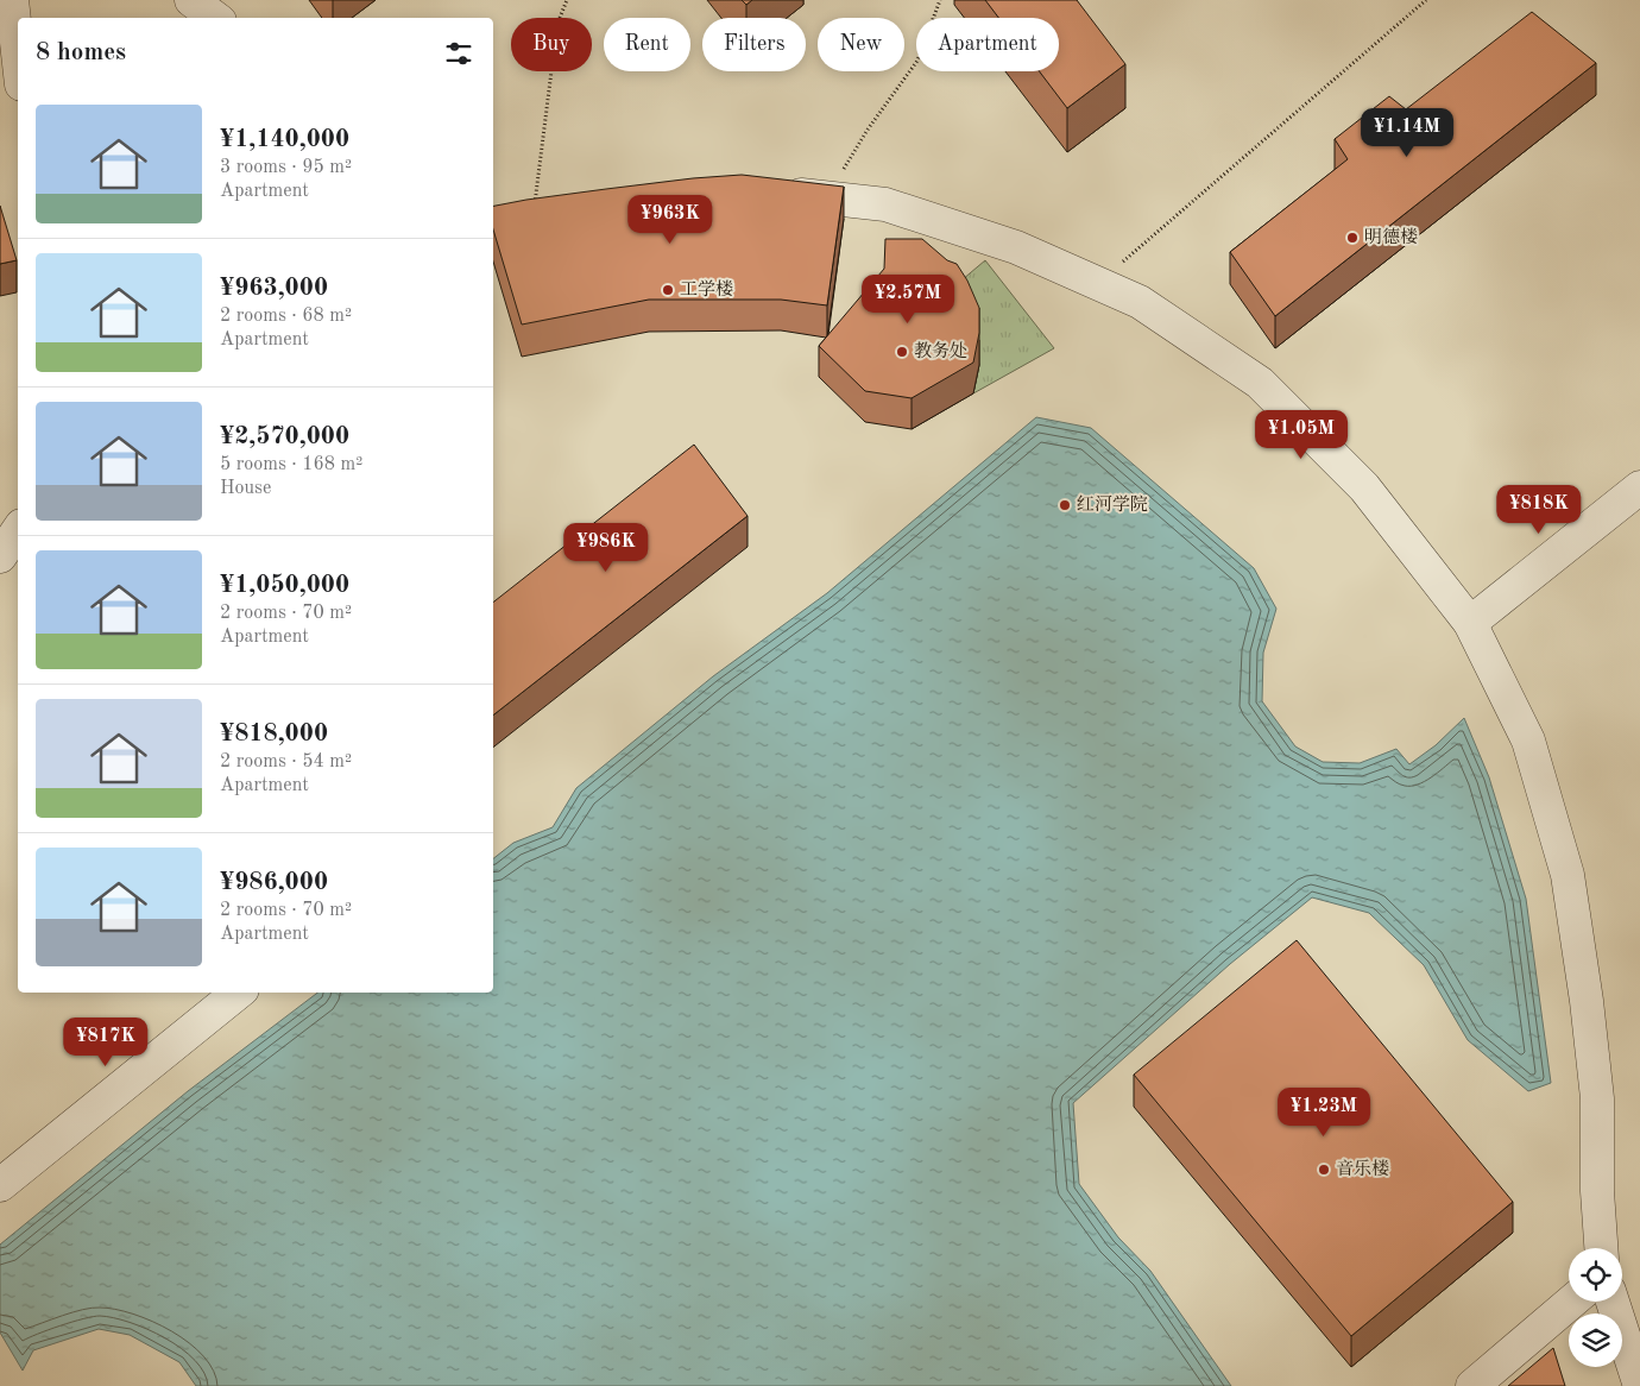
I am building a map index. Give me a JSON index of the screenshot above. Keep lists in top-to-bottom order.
{
  "places": [
    "明德楼",
    "工学楼",
    "教务处",
    "红河学院",
    "音乐楼"
  ],
  "page": {
    "chip": [
      "Buy",
      "Rent",
      "Filters",
      "New",
      "Apartment"
    ],
    "heading": "8 homes",
    "list": [
      {
        "name": "¥1,140,000",
        "note": "3 rooms · 95 m² · Apartment"
      },
      {
        "name": "¥963,000",
        "note": "2 rooms · 68 m² · Apartment"
      },
      {
        "name": "¥2,570,000",
        "note": "5 rooms · 168 m² · House"
      },
      {
        "name": "¥1,050,000",
        "note": "2 rooms · 70 m² · Apartment"
      },
      {
        "name": "¥818,000",
        "note": "2 rooms · 54 m² · Apartment"
      },
      {
        "name": "¥986,000",
        "note": "2 rooms · 70 m² · Apartment"
      }
    ],
    "price": [
      "¥1.14M",
      "¥963K",
      "¥2.57M",
      "¥1.05M",
      "¥818K",
      "¥986K",
      "¥817K",
      "¥1.23M"
    ]
  }
}
